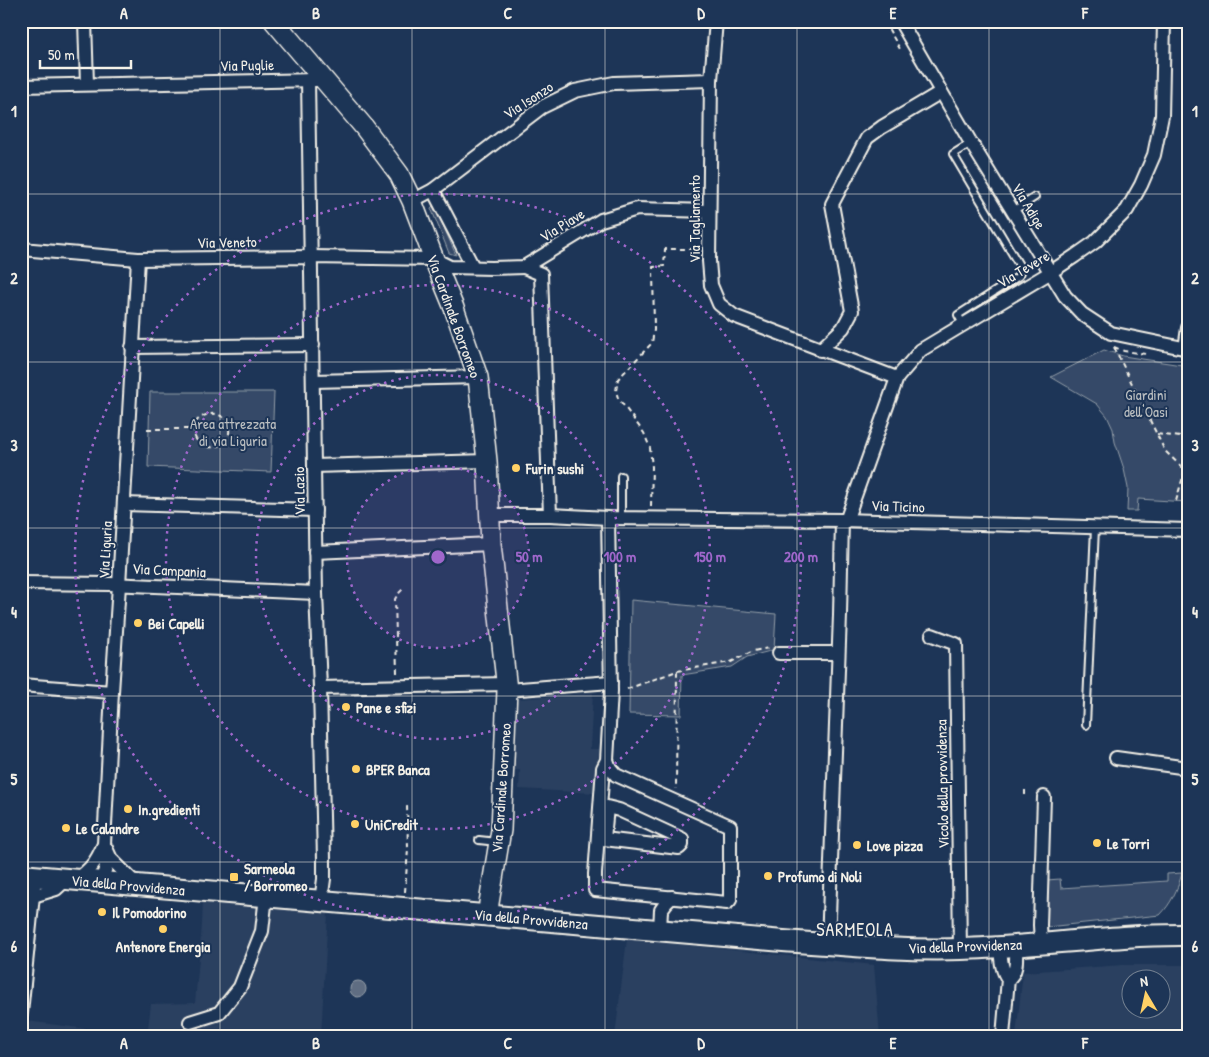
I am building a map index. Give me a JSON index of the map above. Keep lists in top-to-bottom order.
{
  "streets": {
    "main road": ["Via della Provvidenza"],
    "street": [
      "Via Puglie",
      "Via Isonzo",
      "Via Adige",
      "Via Tagliamento",
      "Via Piave",
      "Via Veneto",
      "Via Tevere",
      "Via Cardinale Borromeo",
      "Via Lazio",
      "Via Ticino",
      "Via Liguria",
      "Via Campania",
      "Vicolo della provvidenza"
    ]
  },
  "crossings": [
    ["Via Puglie", "Via Cardinale Borromeo"],
    ["Via Puglie", "Via Lazio"],
    ["Via Isonzo", "Via Tagliamento"],
    ["Via Isonzo", "Via Cardinale Borromeo"],
    ["Via Adige", "Via Tevere"],
    ["Via Tagliamento", "Via Piave"],
    ["Via Tagliamento", "Via Tevere"],
    ["Via Veneto", "Via Cardinale Borromeo"],
    ["Via Veneto", "Via Lazio"],
    ["Via Veneto", "Via Liguria"],
    ["Via Tevere", "Via Ticino"],
    ["Via Tevere", "Via della Provvidenza"],
    ["Via Cardinale Borromeo", "Via Lazio"],
    ["Via Cardinale Borromeo", "Via Ticino"],
    ["Via Cardinale Borromeo", "Via della Provvidenza"],
    ["Via Lazio", "Via Campania"],
    ["Via Lazio", "Via della Provvidenza"],
    ["Via Liguria", "Via Campania"],
    ["Via Liguria", "Via della Provvidenza"],
    ["Vicolo della provvidenza", "Via della Provvidenza"]
  ],
  "districts": ["SARMEOLA"],
  "parks": ["Giardini dell'Oasi", "Area attrezzata di via Liguria"],
  "places": {
    "other": [
      "Furin sushi",
      "Bei Capelli",
      "Pane e sfizi",
      "BPER Banca",
      "In.gredienti",
      "UniCredit",
      "Le Calandre",
      "Le Torri",
      "Love pizza",
      "Profumo di Noli",
      "Il Pomodorino",
      "Antenore Energia"
    ],
    "transit": ["Sarmeola / Borromeo"]
  },
  "scale_bar": "50 m",
  "north": "top",
  "grid": {
    "columns": [
      "A",
      "B",
      "C",
      "D",
      "E",
      "F"
    ],
    "rows": [
      "1",
      "2",
      "3",
      "4",
      "5",
      "6"
    ]
  },
  "rings": [
    "50 m",
    "100 m",
    "150 m",
    "200 m"
  ]
}
